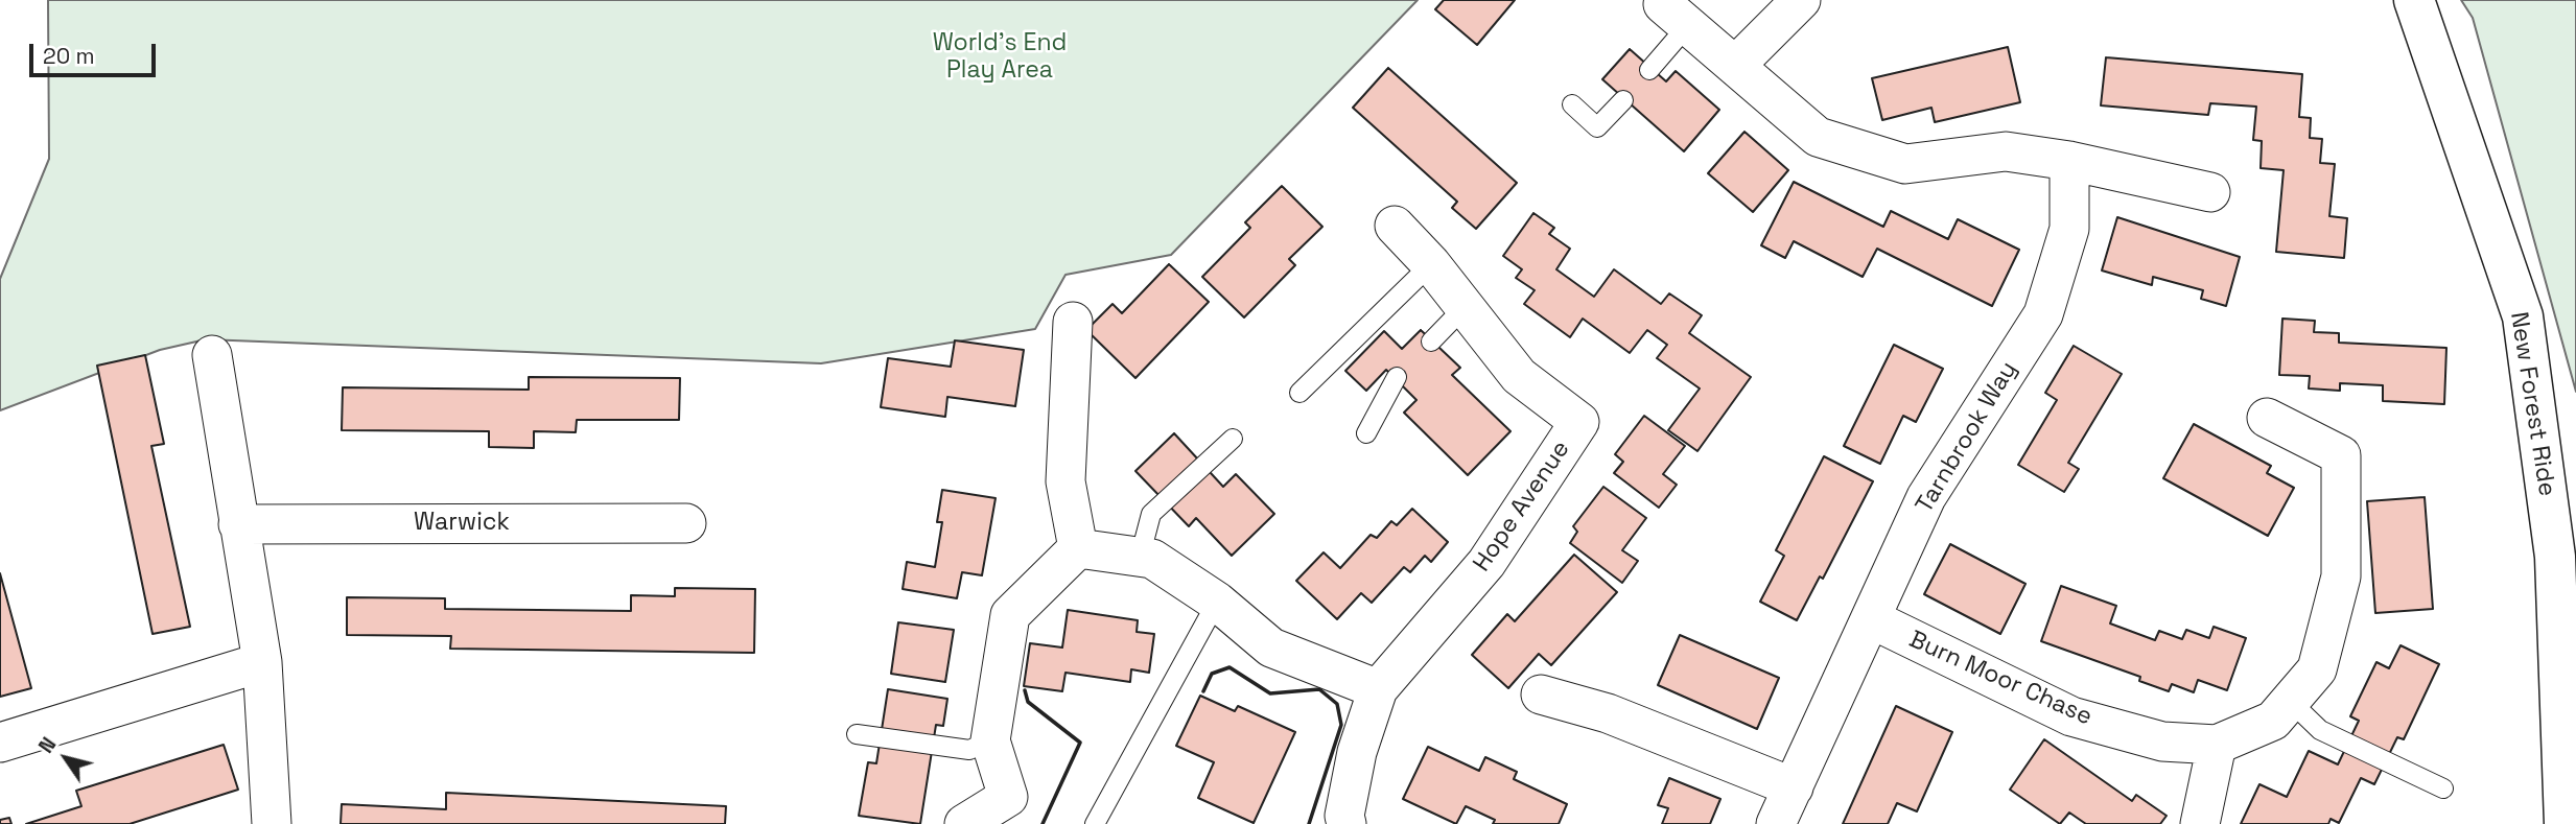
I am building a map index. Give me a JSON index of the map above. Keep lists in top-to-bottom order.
{
  "streets": {
    "main road": ["New Forest Ride"],
    "street": [
      "Tarnbrook Way",
      "Hope Avenue",
      "Warwick",
      "Burn Moor Chase"
    ]
  },
  "crossings": [
    ["Tarnbrook Way", "Burn Moor Chase"]
  ],
  "parks": ["World's End Play Area"],
  "scale_bar": "20 m",
  "north": "top left"
}
